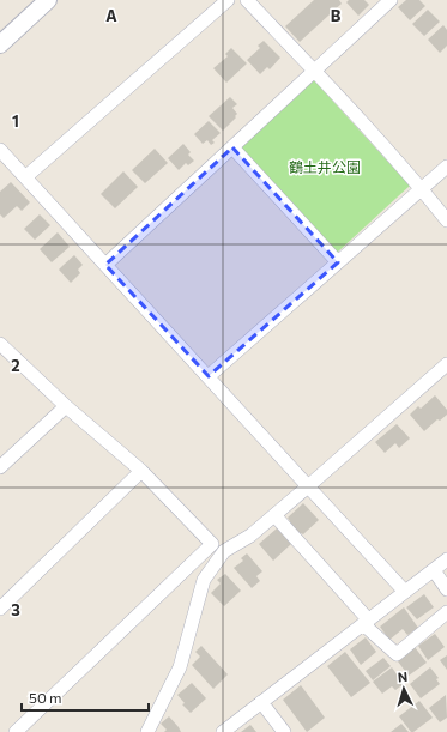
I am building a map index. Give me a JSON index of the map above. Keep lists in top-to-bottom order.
{
  "parks": ["鶴土井公園"],
  "scale_bar": "50 m",
  "north": "top",
  "grid": {
    "columns": ["A", "B"],
    "rows": ["1", "2", "3"]
  }
}
